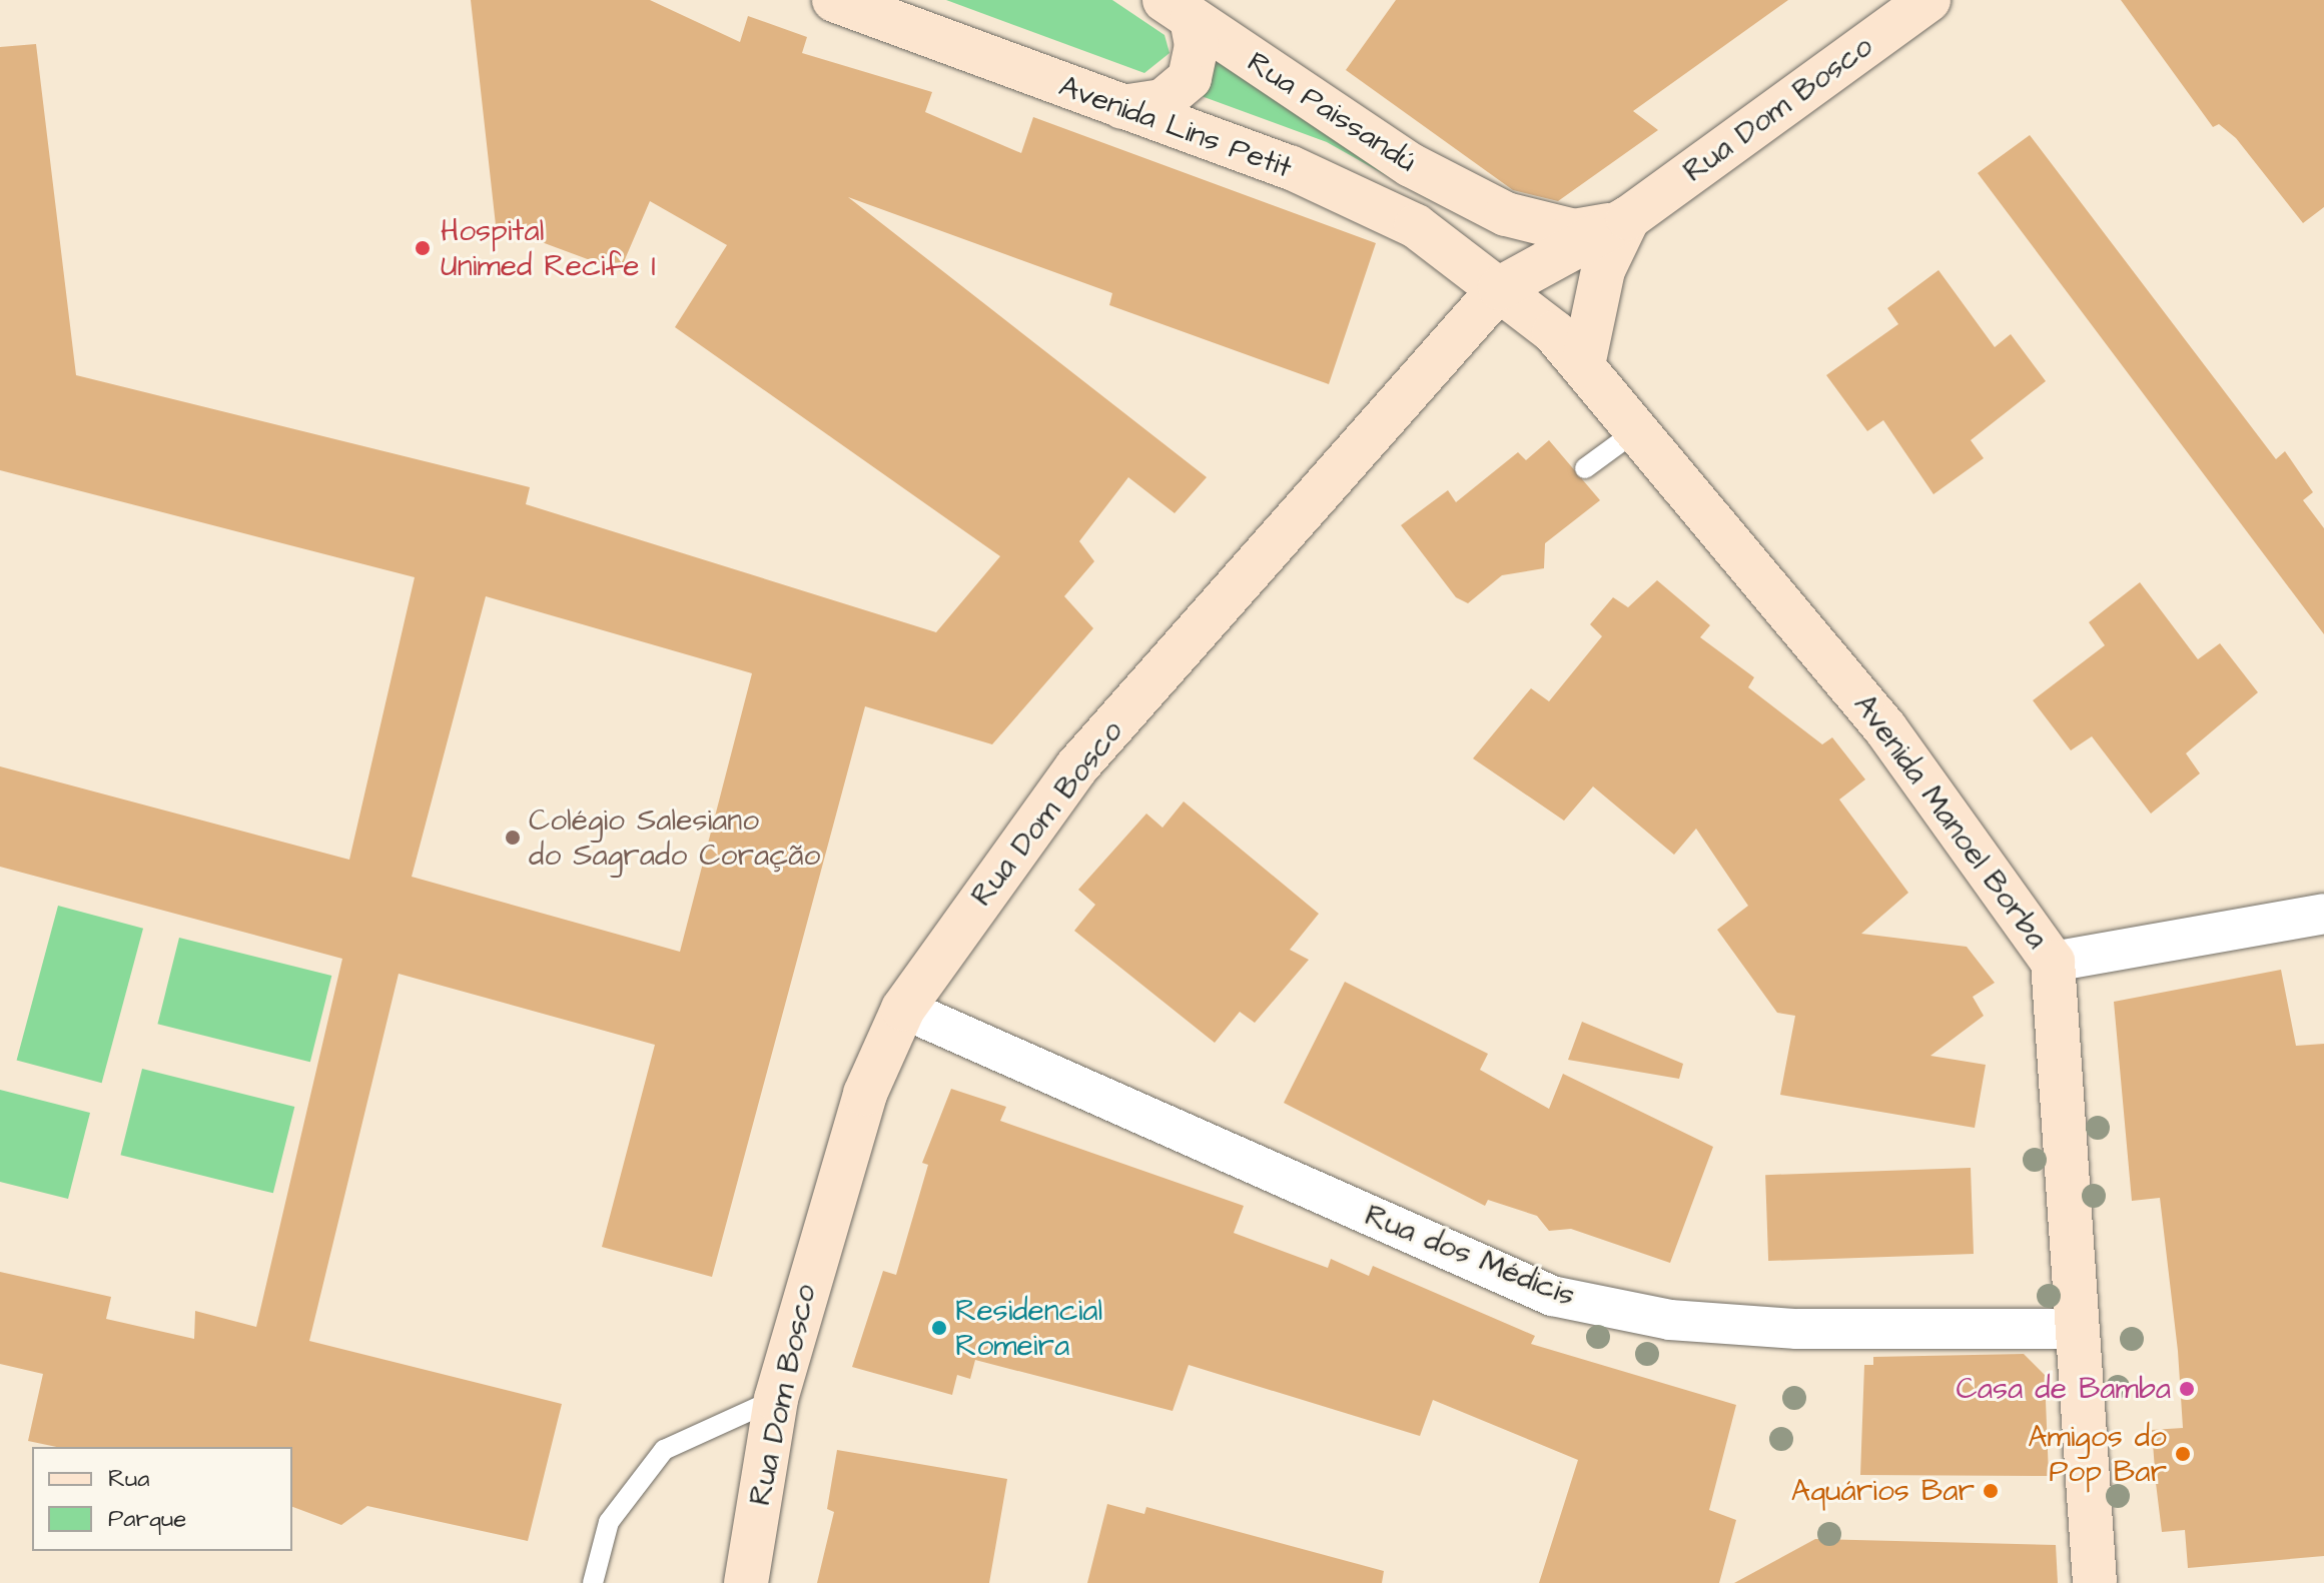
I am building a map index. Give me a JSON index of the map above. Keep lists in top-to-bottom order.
{
  "streets": {
    "main road": [
      "Rua Dom Bosco",
      "Rua Paissandú",
      "Avenida Lins Petit",
      "Avenida Manoel Borba"
    ],
    "street": ["Rua dos Médicis"]
  },
  "crossings": [
    ["Rua Dom Bosco", "Rua Paissandú"],
    ["Rua Dom Bosco", "Avenida Lins Petit"],
    ["Rua Dom Bosco", "Avenida Manoel Borba"],
    ["Rua Dom Bosco", "Rua dos Médicis"],
    ["Avenida Lins Petit", "Avenida Manoel Borba"],
    ["Avenida Manoel Borba", "Rua dos Médicis"]
  ],
  "places": [
    "Hospital Unimed Recife I",
    "Colégio Salesiano do Sagrado Coração",
    "Residencial Romeira",
    "Casa de Bamba",
    "Amigos do Pop Bar",
    "Aquários Bar"
  ],
  "legend": ["Rua", "Parque"]
}
